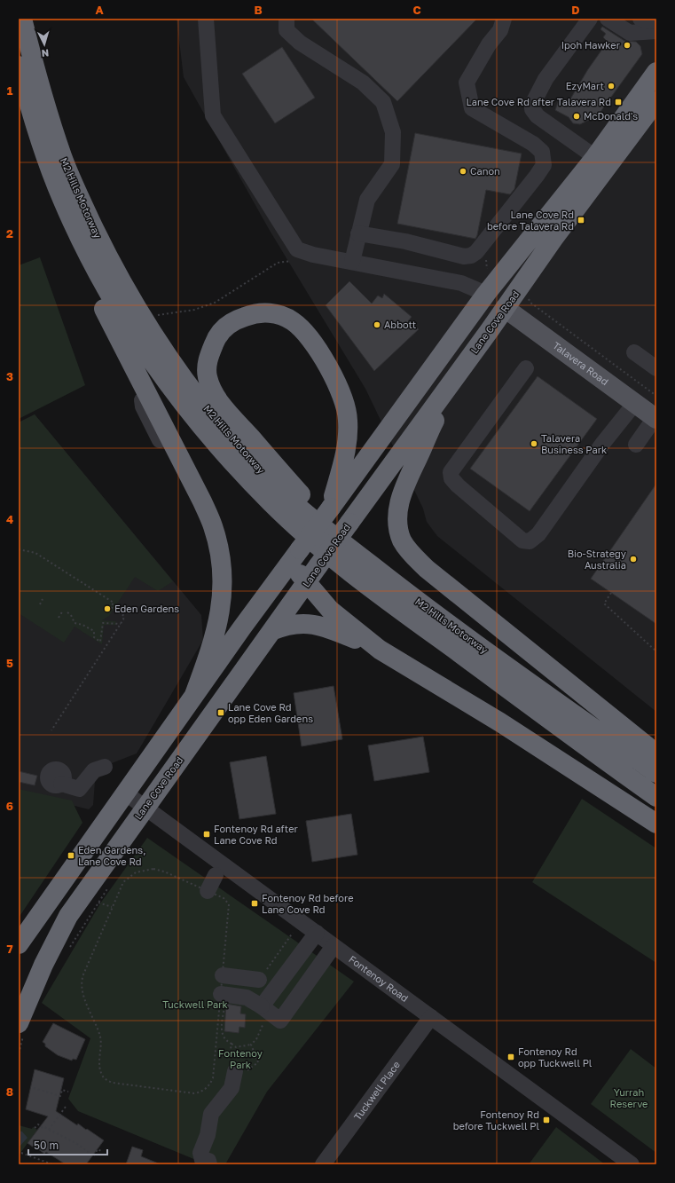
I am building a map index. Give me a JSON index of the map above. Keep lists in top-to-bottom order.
{
  "streets": {
    "highway": ["M2 Hills Motorway", "Lane Cove Road"],
    "main road": ["Talavera Road"],
    "street": ["Fontenoy Road", "Tuckwell Place"]
  },
  "crossings": [
    ["Lane Cove Road", "Talavera Road"],
    ["Lane Cove Road", "Fontenoy Road"],
    ["Fontenoy Road", "Tuckwell Place"]
  ],
  "parks": ["Tuckwell Park", "Fontenoy Park", "Yurrah Reserve"],
  "places": {
    "other": [
      "Ipoh Hawker",
      "EzyMart",
      "McDonald's",
      "Canon",
      "Abbott",
      "Talavera Business Park",
      "Bio-Strategy Australia",
      "Eden Gardens"
    ],
    "transit": [
      "Lane Cove Rd after Talavera Rd",
      "Lane Cove Rd before Talavera Rd",
      "Lane Cove Rd opp Eden Gardens",
      "Fontenoy Rd after Lane Cove Rd",
      "Eden Gardens, Lane Cove Rd",
      "Fontenoy Rd before Lane Cove Rd",
      "Fontenoy Rd opp Tuckwell Pl",
      "Fontenoy Rd before Tuckwell Pl"
    ]
  },
  "scale_bar": "50 m",
  "north": "bottom",
  "grid": {
    "columns": [
      "A",
      "B",
      "C",
      "D"
    ],
    "rows": [
      "1",
      "2",
      "3",
      "4",
      "5",
      "6",
      "7",
      "8"
    ]
  }
}
